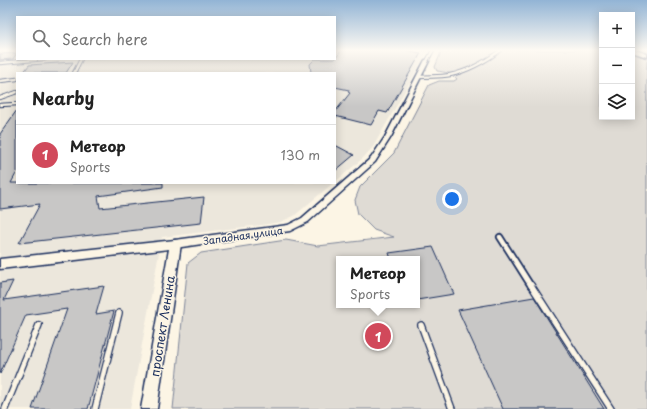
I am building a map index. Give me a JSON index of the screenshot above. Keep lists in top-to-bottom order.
{
  "streets": {
    "street": ["Западная улица", "проспект Ленина"]
  },
  "crossings": [
    ["Западная улица", "проспект Ленина"]
  ],
  "page": {
    "map_buttons": ["+", "−"],
    "search": "Search here",
    "heading": "Nearby",
    "list": [
      {
        "mark": "1",
        "name": "Метеор",
        "note": "Sports",
        "value": "130 m"
      }
    ],
    "popup": ["Метеор", "Sports"],
    "pins": "1"
  }
}
